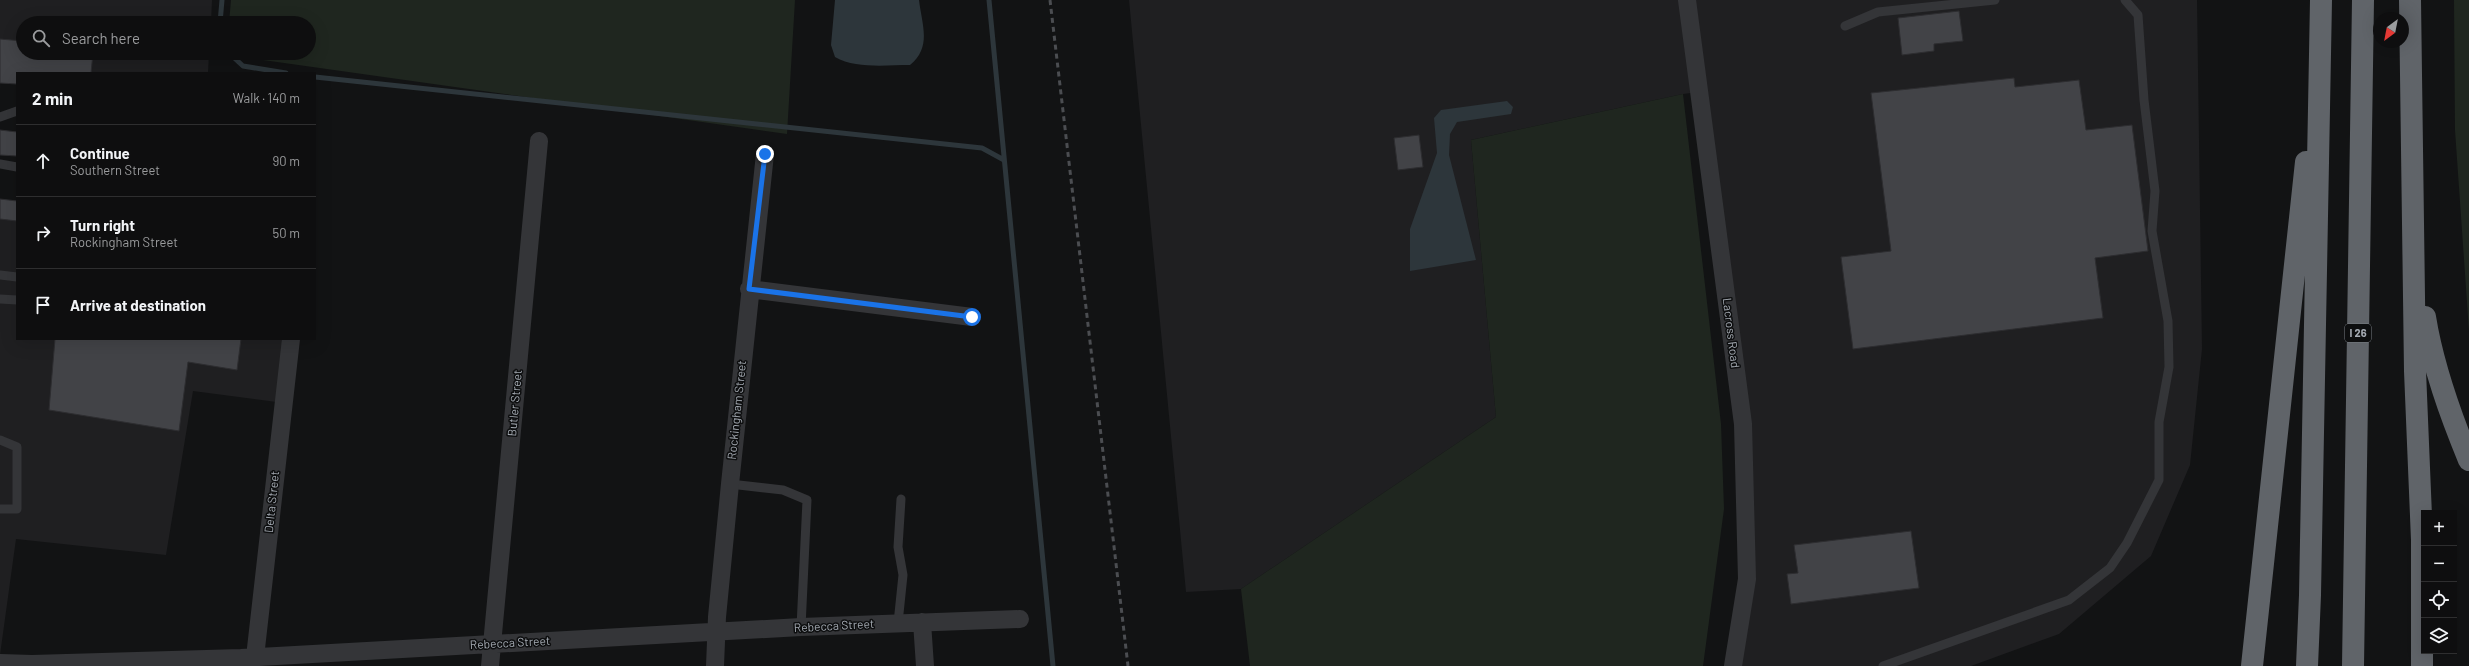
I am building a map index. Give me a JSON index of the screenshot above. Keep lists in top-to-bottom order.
{
  "streets": {
    "highway": ["I 26"],
    "street": [
      "Lacross Road",
      "Butler Street",
      "Rockingham Street",
      "Delta Street",
      "Rebecca Street"
    ]
  },
  "crossings": [
    ["Butler Street", "Rebecca Street"],
    ["Rockingham Street", "Rebecca Street"],
    ["Delta Street", "Rebecca Street"]
  ],
  "north": "bottom left",
  "page": {
    "search": "Search here",
    "heading": ["2 min", "Walk · 140 m"],
    "list": [
      ["Continue", "Southern Street", "90 m"],
      ["Turn right", "Rockingham Street", "50 m"],
      "Arrive at destination"
    ],
    "map_buttons": ["+", "−"]
  }
}
